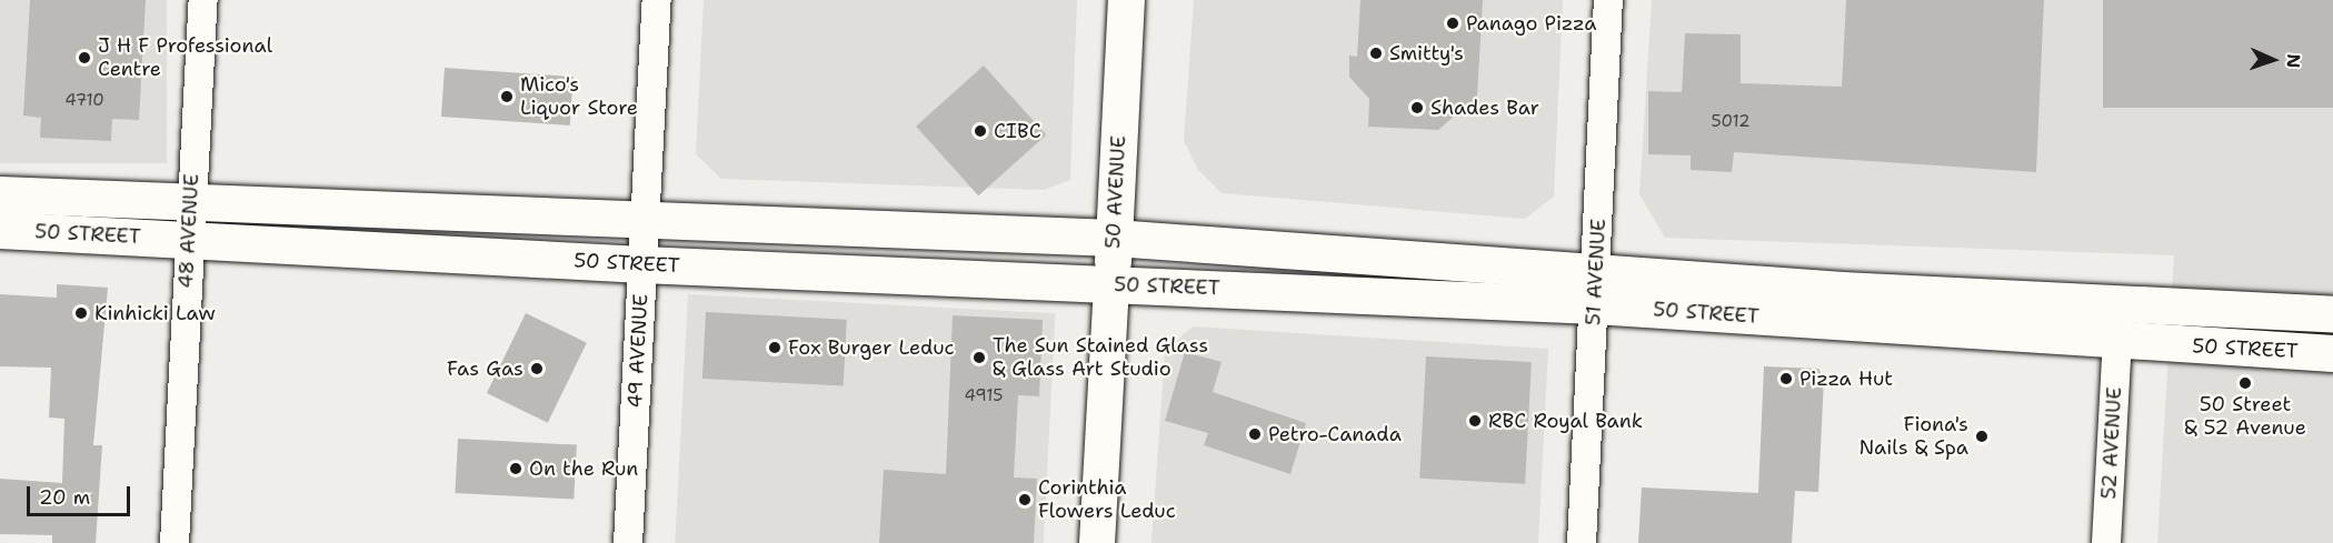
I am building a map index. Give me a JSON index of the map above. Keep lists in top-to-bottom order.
{
  "streets": {
    "main road": ["50 AVENUE", "50 STREET"],
    "street": [
      "48 AVENUE",
      "51 AVENUE",
      "49 AVENUE",
      "52 AVENUE"
    ]
  },
  "crossings": [
    ["50 AVENUE", "50 STREET"],
    ["48 AVENUE", "50 STREET"],
    ["50 STREET", "51 AVENUE"],
    ["50 STREET", "49 AVENUE"],
    ["50 STREET", "52 AVENUE"]
  ],
  "places": [
    "Panago Pizza",
    "Smitty's",
    "J H F Professional Centre",
    "Mico's Liquor Store",
    "Shades Bar",
    "CIBC",
    "Kinhicki Law",
    "Fox Burger Leduc",
    "The Sun Stained Glass & Glass Art Studio",
    "Fas Gas",
    "Pizza Hut",
    "50 Street & 52 Avenue",
    "RBC Royal Bank",
    "Petro-Canada",
    "Fiona's Nails & Spa",
    "On the Run",
    "Corinthia Flowers Leduc"
  ],
  "house_numbers": ["4710", "5012", "4915"],
  "scale_bar": "20 m",
  "north": "right"
}
